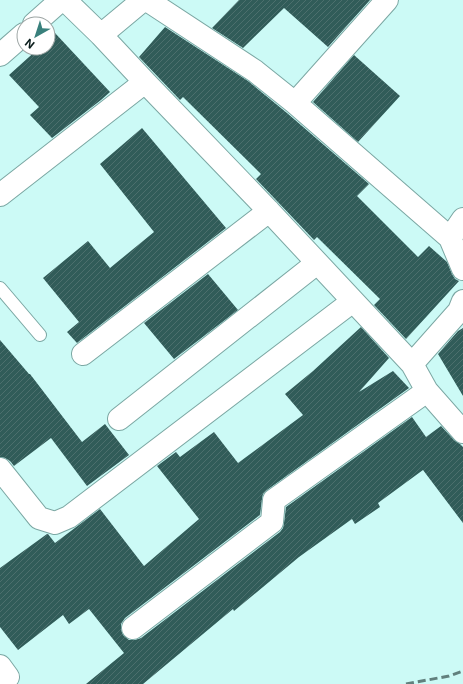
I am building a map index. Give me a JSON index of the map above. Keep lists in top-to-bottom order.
{
  "north": "bottom left"
}
